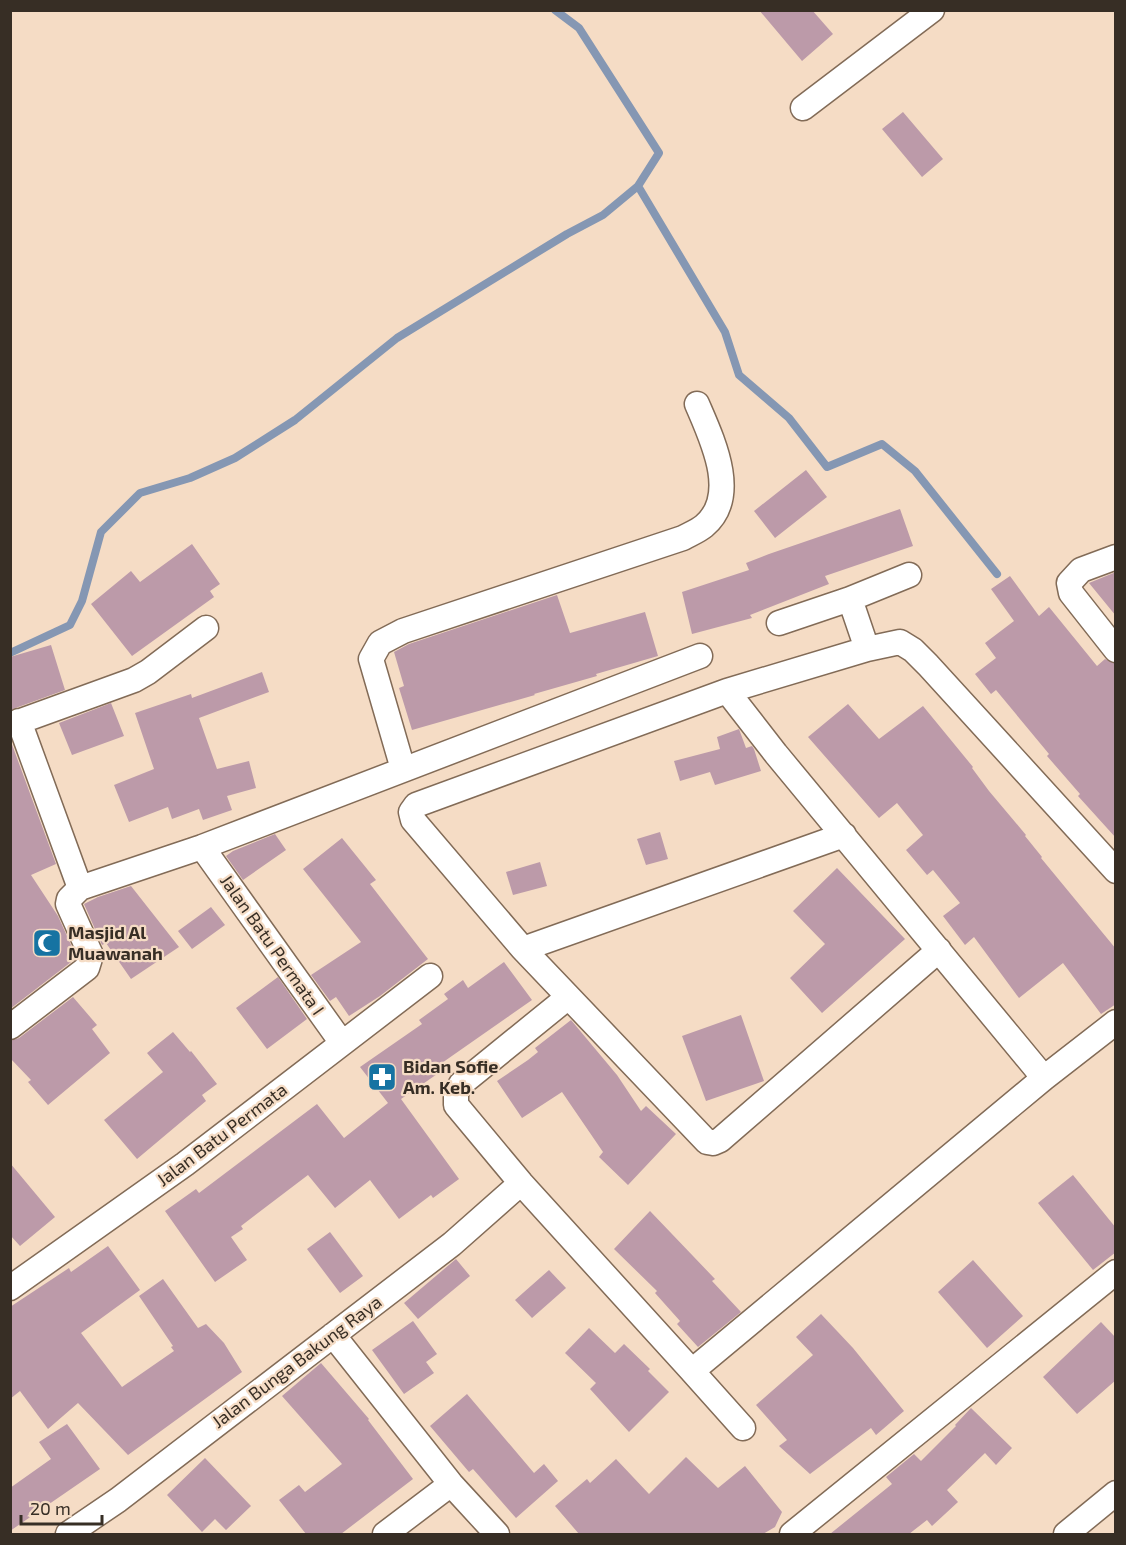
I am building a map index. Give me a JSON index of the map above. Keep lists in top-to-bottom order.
{
  "streets": {
    "street": ["Jalan Batu Permata I", "Jalan Batu Permata", "Jalan Bunga Bakung Raya"]
  },
  "crossings": [
    ["Jalan Batu Permata I", "Jalan Batu Permata"]
  ],
  "places": {
    "mosque": ["Masjid Al Muawanah"],
    "pharmacy": ["Bidan Sofie Am. Keb."]
  },
  "scale_bar": "20 m"
}
